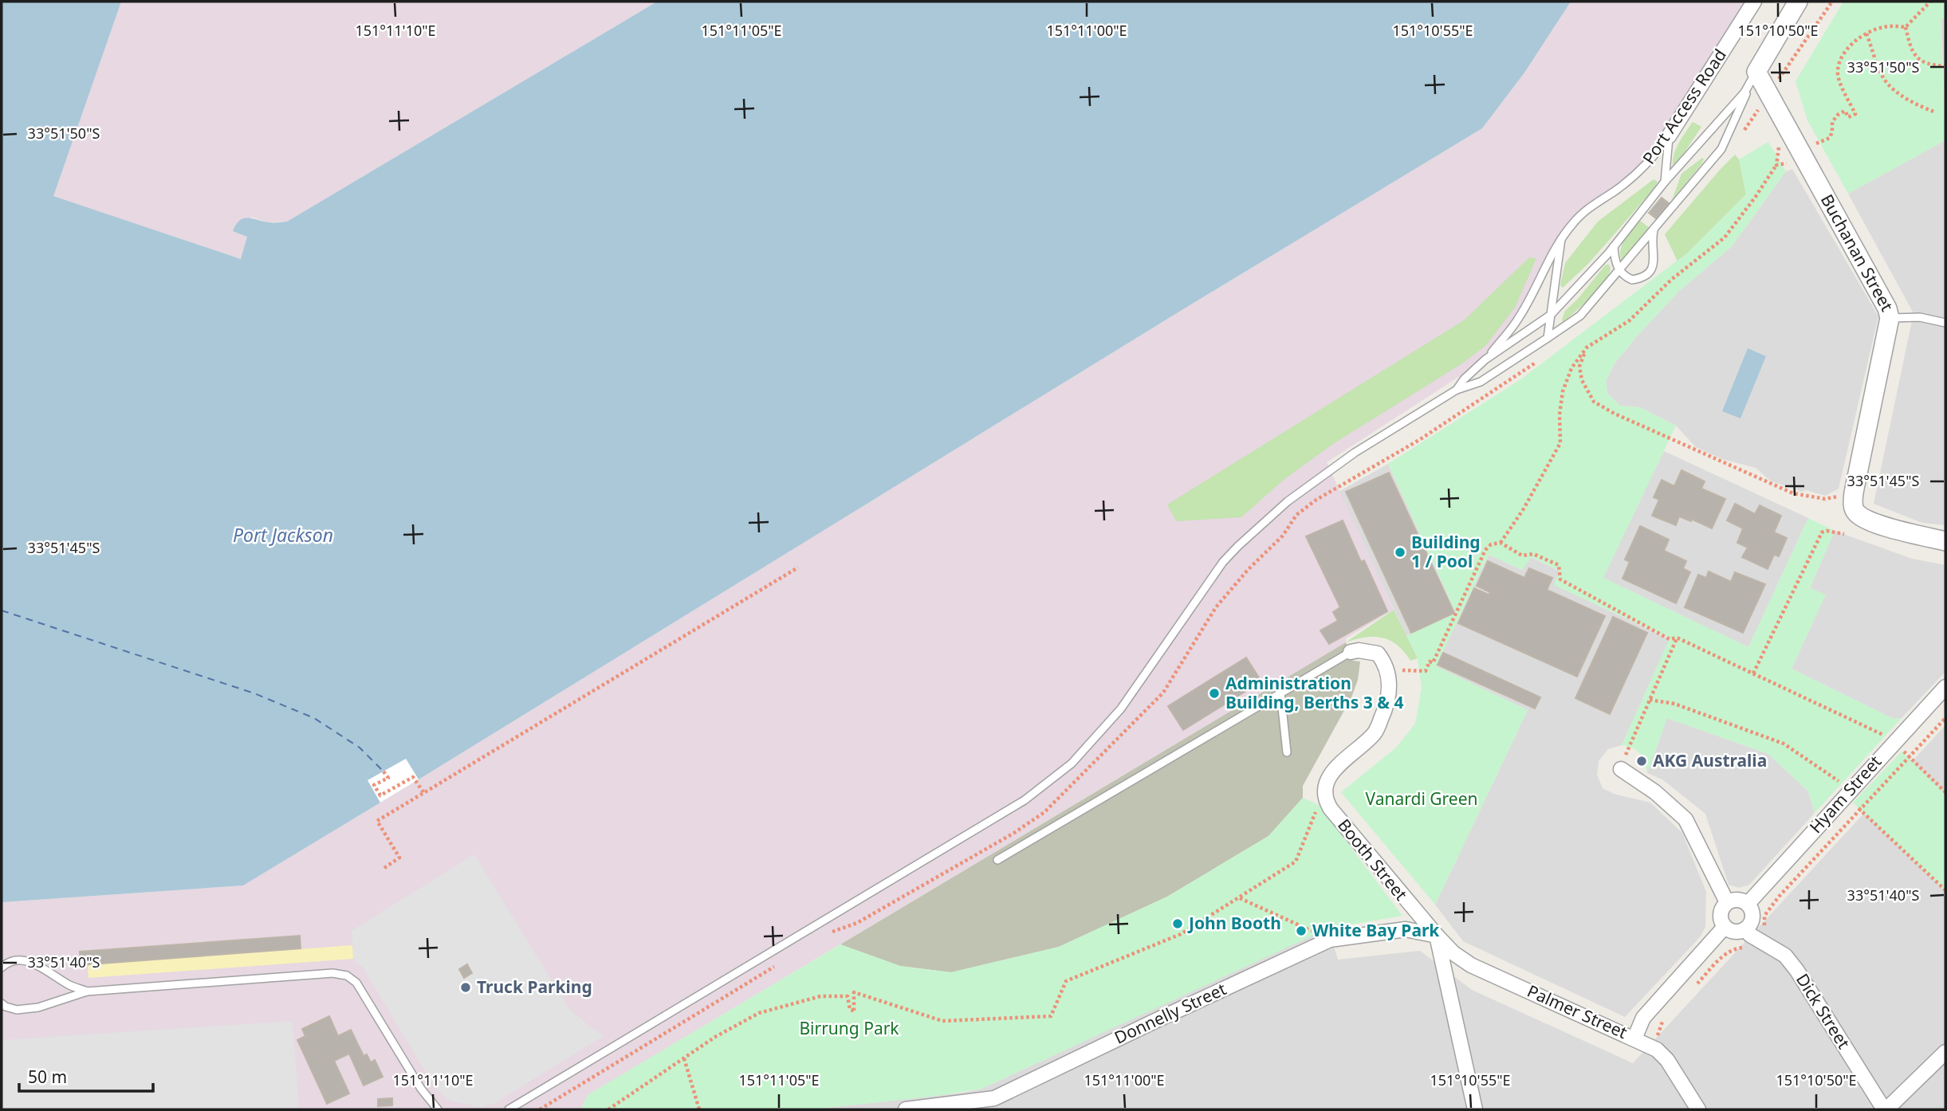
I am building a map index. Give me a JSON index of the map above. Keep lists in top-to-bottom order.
{
  "streets": {
    "street": [
      "Port Access Road",
      "Buchanan Street",
      "Hyam Street",
      "Booth Street",
      "Dick Street",
      "Palmer Street",
      "Donnelly Street"
    ]
  },
  "crossings": [
    ["Hyam Street", "Dick Street"],
    ["Booth Street", "Palmer Street"],
    ["Booth Street", "Donnelly Street"],
    ["Palmer Street", "Donnelly Street"]
  ],
  "water": ["Port Jackson"],
  "parks": ["Vanardi Green", "Birrung Park"],
  "places": [
    "Building 1 / Pool",
    "Administration Building, Berths 3 & 4",
    "AKG Australia",
    "John Booth",
    "White Bay Park",
    "Truck Parking"
  ],
  "scale_bar": "50 m",
  "coordinates": [
    "151°11'10\"E",
    "151°11'05\"E",
    "151°11'00\"E",
    "151°10'55\"E",
    "151°10'50\"E",
    "33°51'50\"S",
    "33°51'45\"S",
    "33°51'40\"S"
  ]
}
